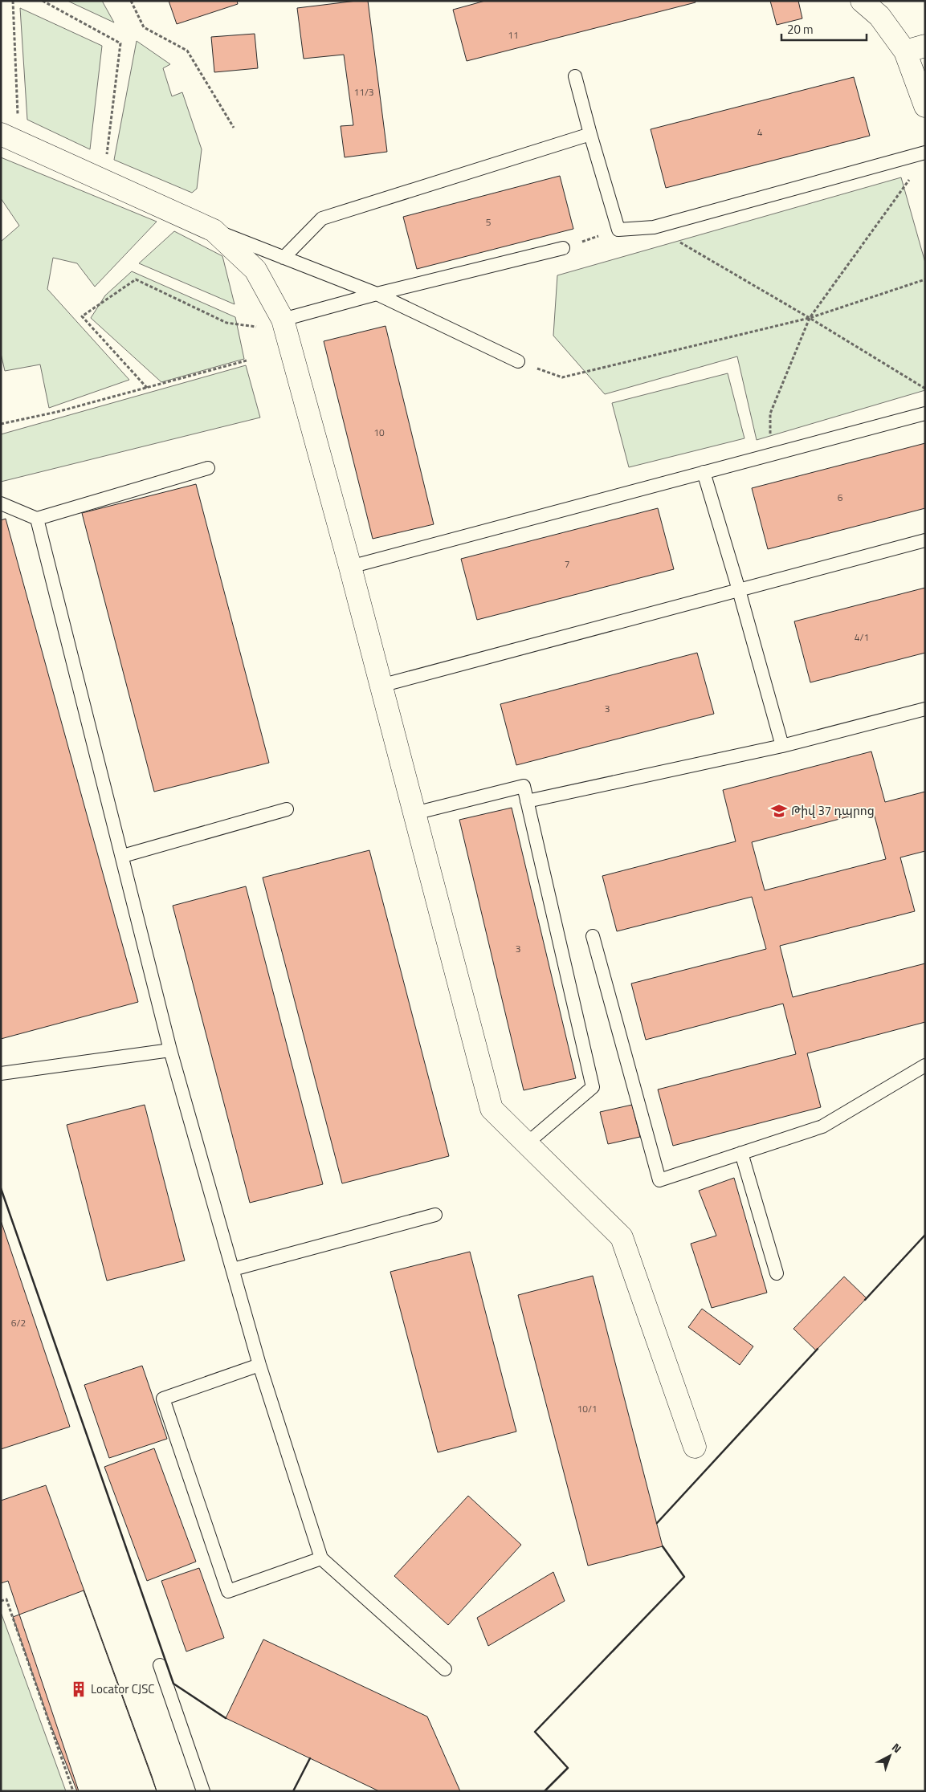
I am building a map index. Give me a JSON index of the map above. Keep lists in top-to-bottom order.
{
  "places": {
    "school or university": ["Թիվ 37 դպրոց"],
    "building": ["Locator CJSC"]
  },
  "house_numbers": [
    "11",
    "11/3",
    "4",
    "5",
    "10",
    "6",
    "7",
    "4/1",
    "3",
    "3",
    "6/2",
    "10/1"
  ],
  "scale_bar": "20 m",
  "north": "top right"
}
